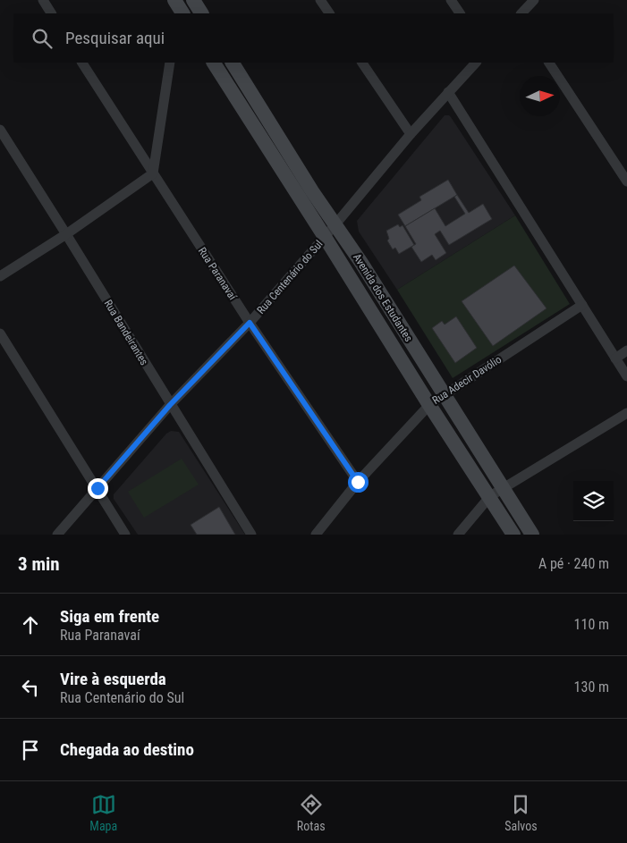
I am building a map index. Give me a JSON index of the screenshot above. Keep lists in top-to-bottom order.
{
  "streets": {
    "street": [
      "Rua Paranavaí",
      "Rua Centenário do Sul",
      "Avenida dos Estudantes",
      "Rua Bandeirantes",
      "Rua Adecir Davólio"
    ]
  },
  "crossings": [
    ["Rua Paranavaí", "Rua Centenário do Sul"],
    ["Rua Paranavaí", "Rua Adecir Davólio"],
    ["Rua Centenário do Sul", "Avenida dos Estudantes"],
    ["Rua Centenário do Sul", "Rua Bandeirantes"],
    ["Avenida dos Estudantes", "Rua Adecir Davólio"]
  ],
  "north": "right",
  "page": {
    "search": "Pesquisar aqui",
    "heading": ["3 min", "A pé · 240 m"],
    "list": [
      ["Siga em frente", "Rua Paranavaí", "110 m"],
      ["Vire à esquerda", "Rua Centenário do Sul", "130 m"],
      "Chegada ao destino"
    ],
    "nav": ["Mapa", "Rotas", "Salvos"]
  }
}
